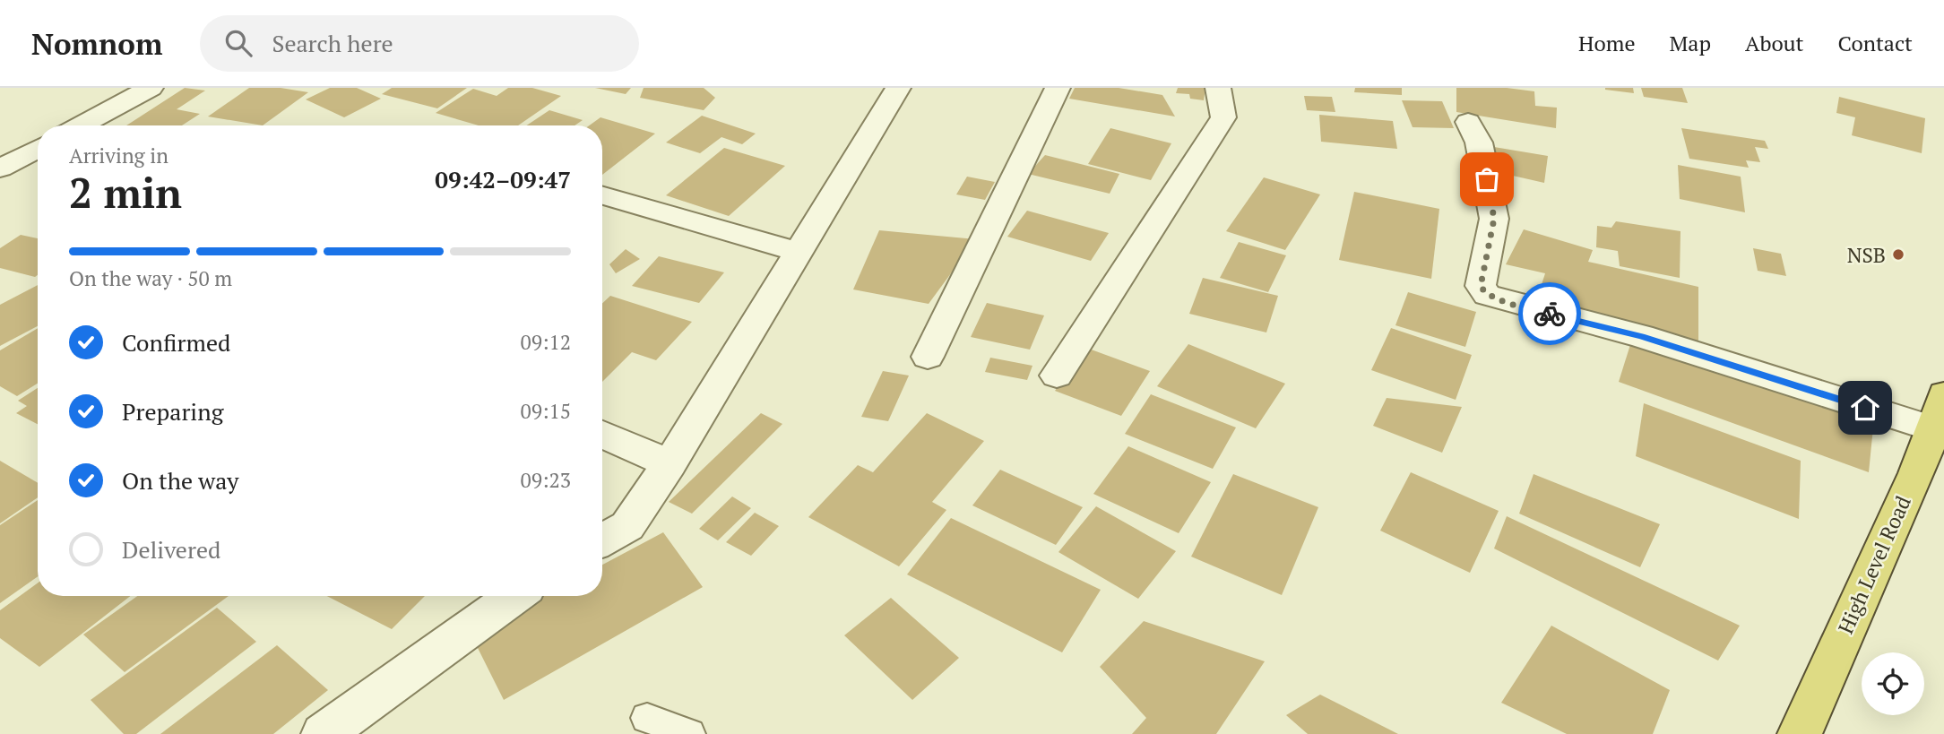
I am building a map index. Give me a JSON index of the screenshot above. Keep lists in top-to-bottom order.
{
  "streets": {
    "highway": ["High Level Road"]
  },
  "places": ["NSB"],
  "page": {
    "header": "Nomnom",
    "search": "Search here",
    "nav": [
      "Home",
      "Map",
      "About",
      "Contact"
    ],
    "heading": ["2 min", "Arriving in", "09:42–09:47"],
    "bar": "On the way · 50 m",
    "list": [
      ["Confirmed", "09:12"],
      ["Preparing", "09:15"],
      ["On the way", "09:23"],
      "Delivered"
    ]
  }
}
